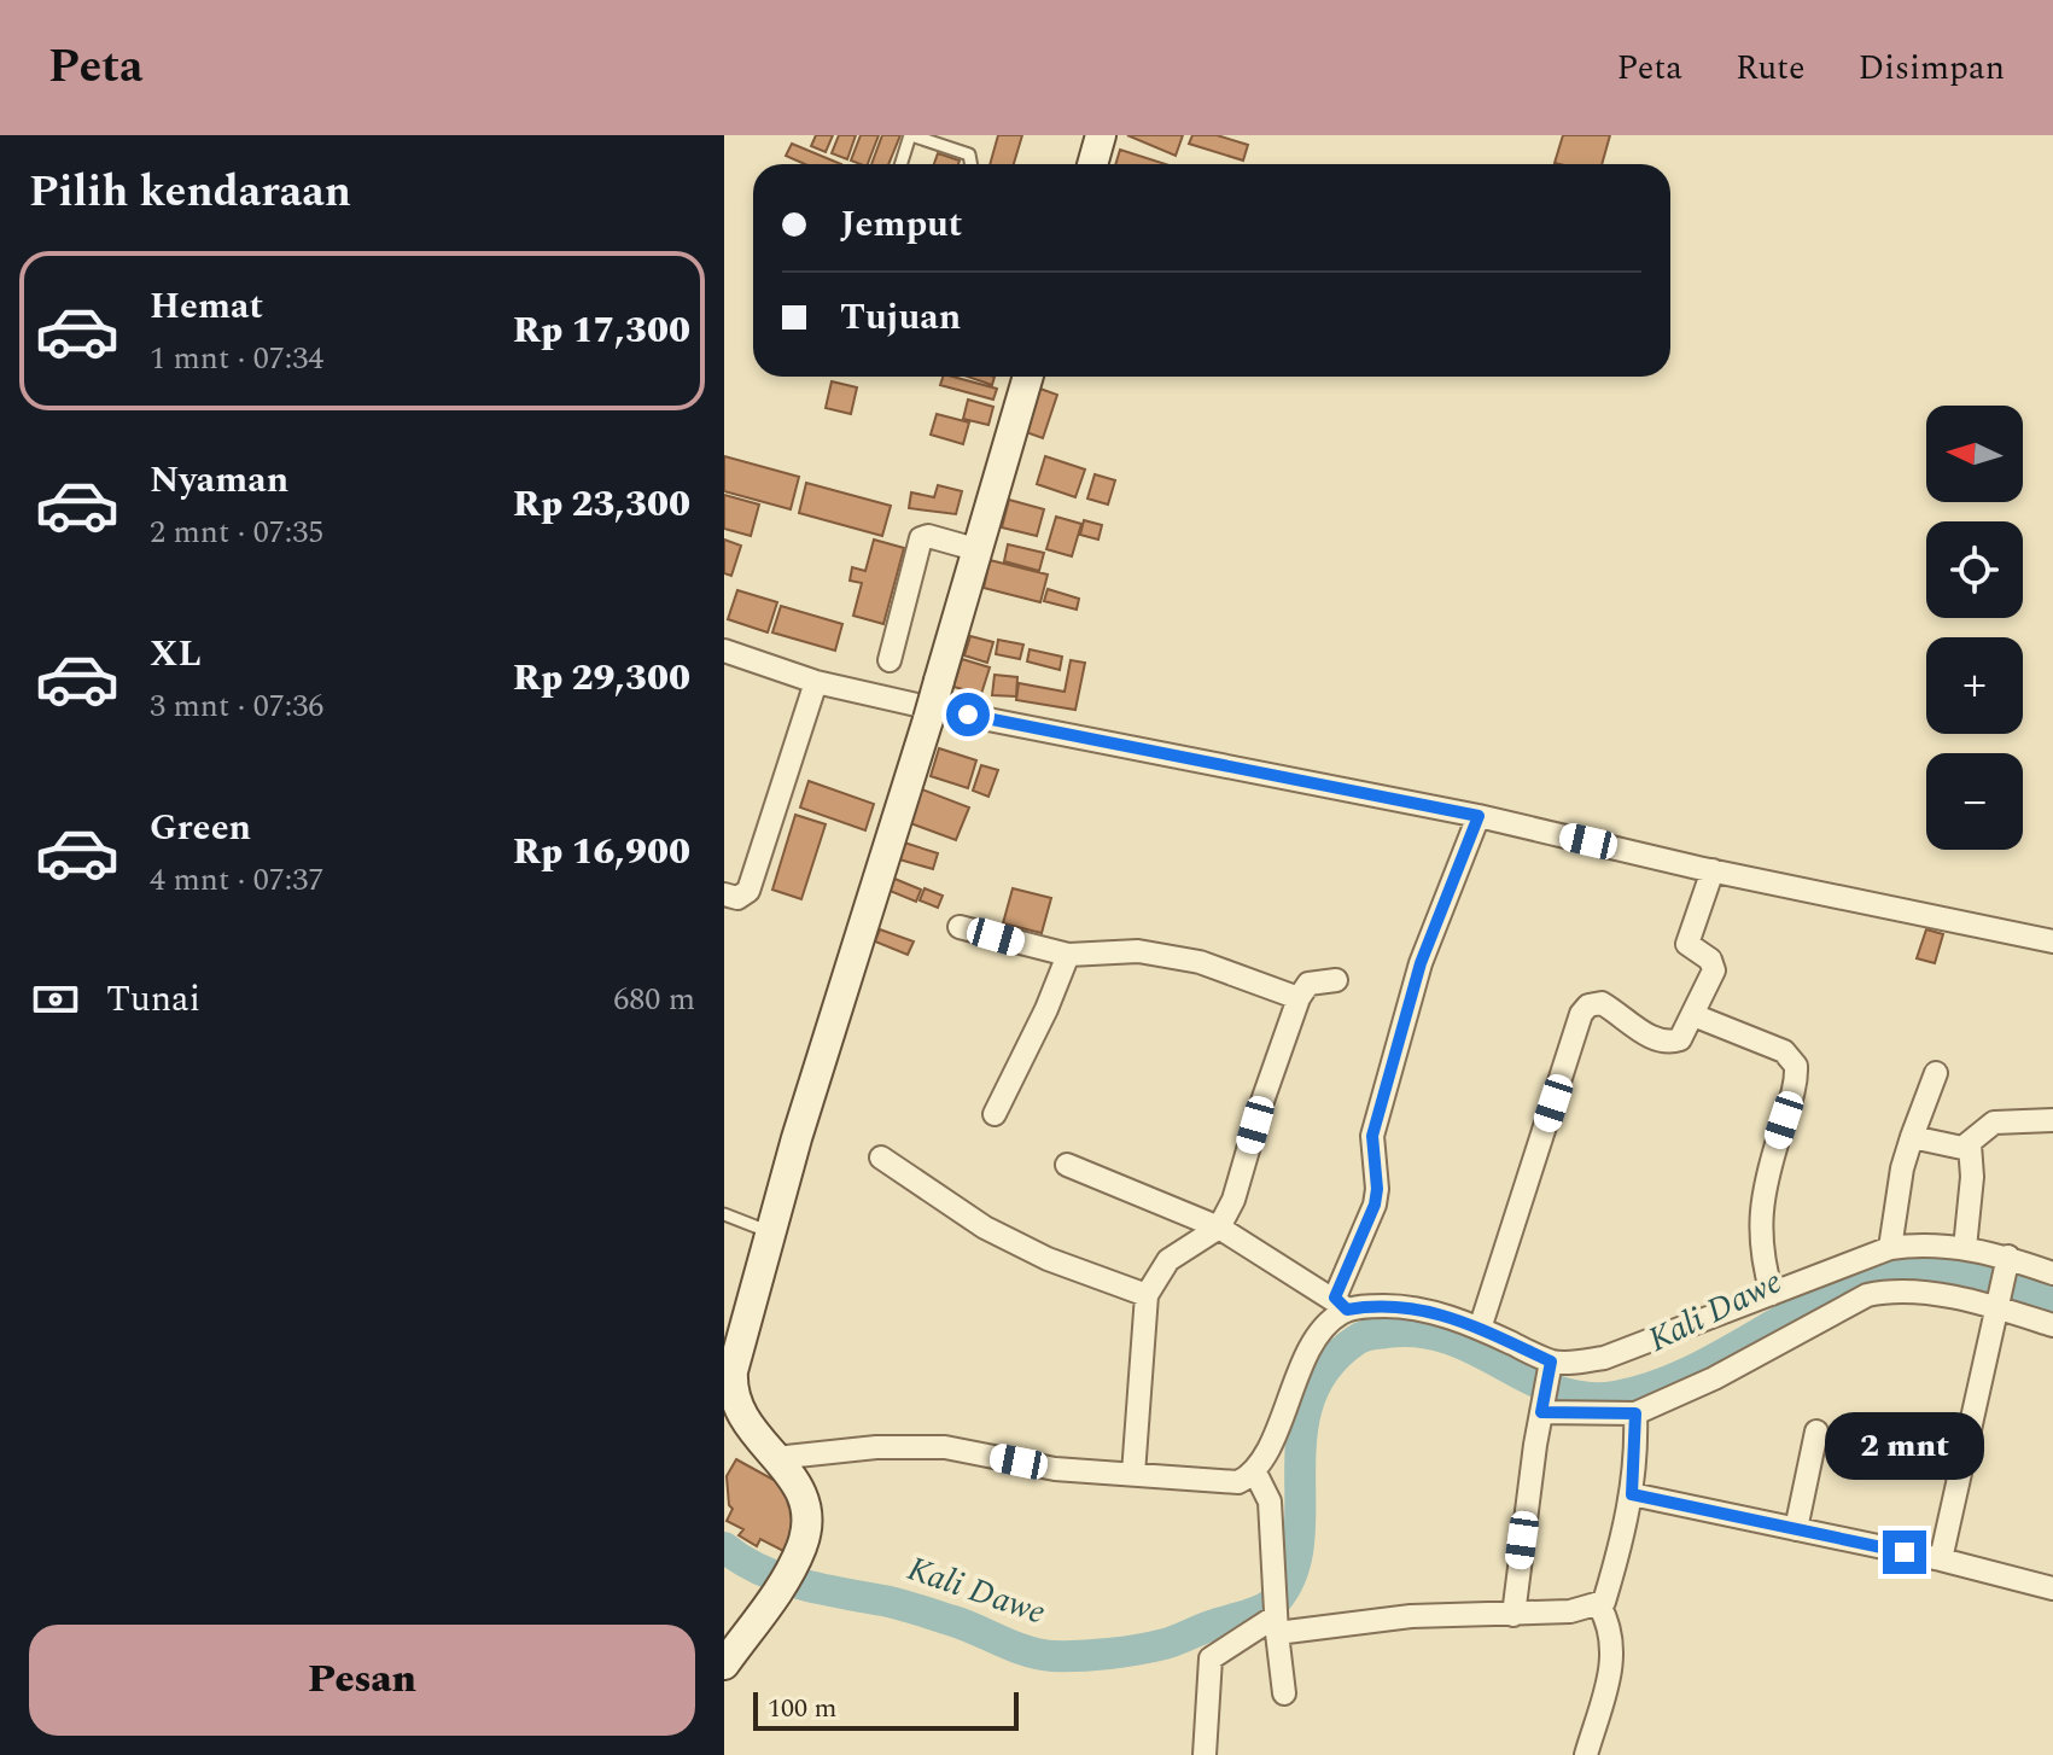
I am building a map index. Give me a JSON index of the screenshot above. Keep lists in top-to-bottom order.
{
  "water": ["Kali Dawe"],
  "scale_bar": "100 m",
  "north": "left",
  "page": {
    "header": "Peta",
    "nav": ["Peta", "Rute", "Disimpan"],
    "heading": "Pilih kendaraan",
    "banner": ["Jemput", "Tujuan"],
    "list": [
      {
        "name": "Hemat",
        "note": "1 mnt · 07:34",
        "value": "Rp 17,300"
      },
      {
        "name": "Nyaman",
        "note": "2 mnt · 07:35",
        "value": "Rp 23,300"
      },
      {
        "name": "XL",
        "note": "3 mnt · 07:36",
        "value": "Rp 29,300"
      },
      {
        "name": "Green",
        "note": "4 mnt · 07:37",
        "value": "Rp 16,900"
      }
    ],
    "map_buttons": ["+", "−"],
    "pay": ["Tunai", "680 m"],
    "bubble": "2 mnt",
    "buttons": "Pesan",
    "scale": "100 m"
  }
}
